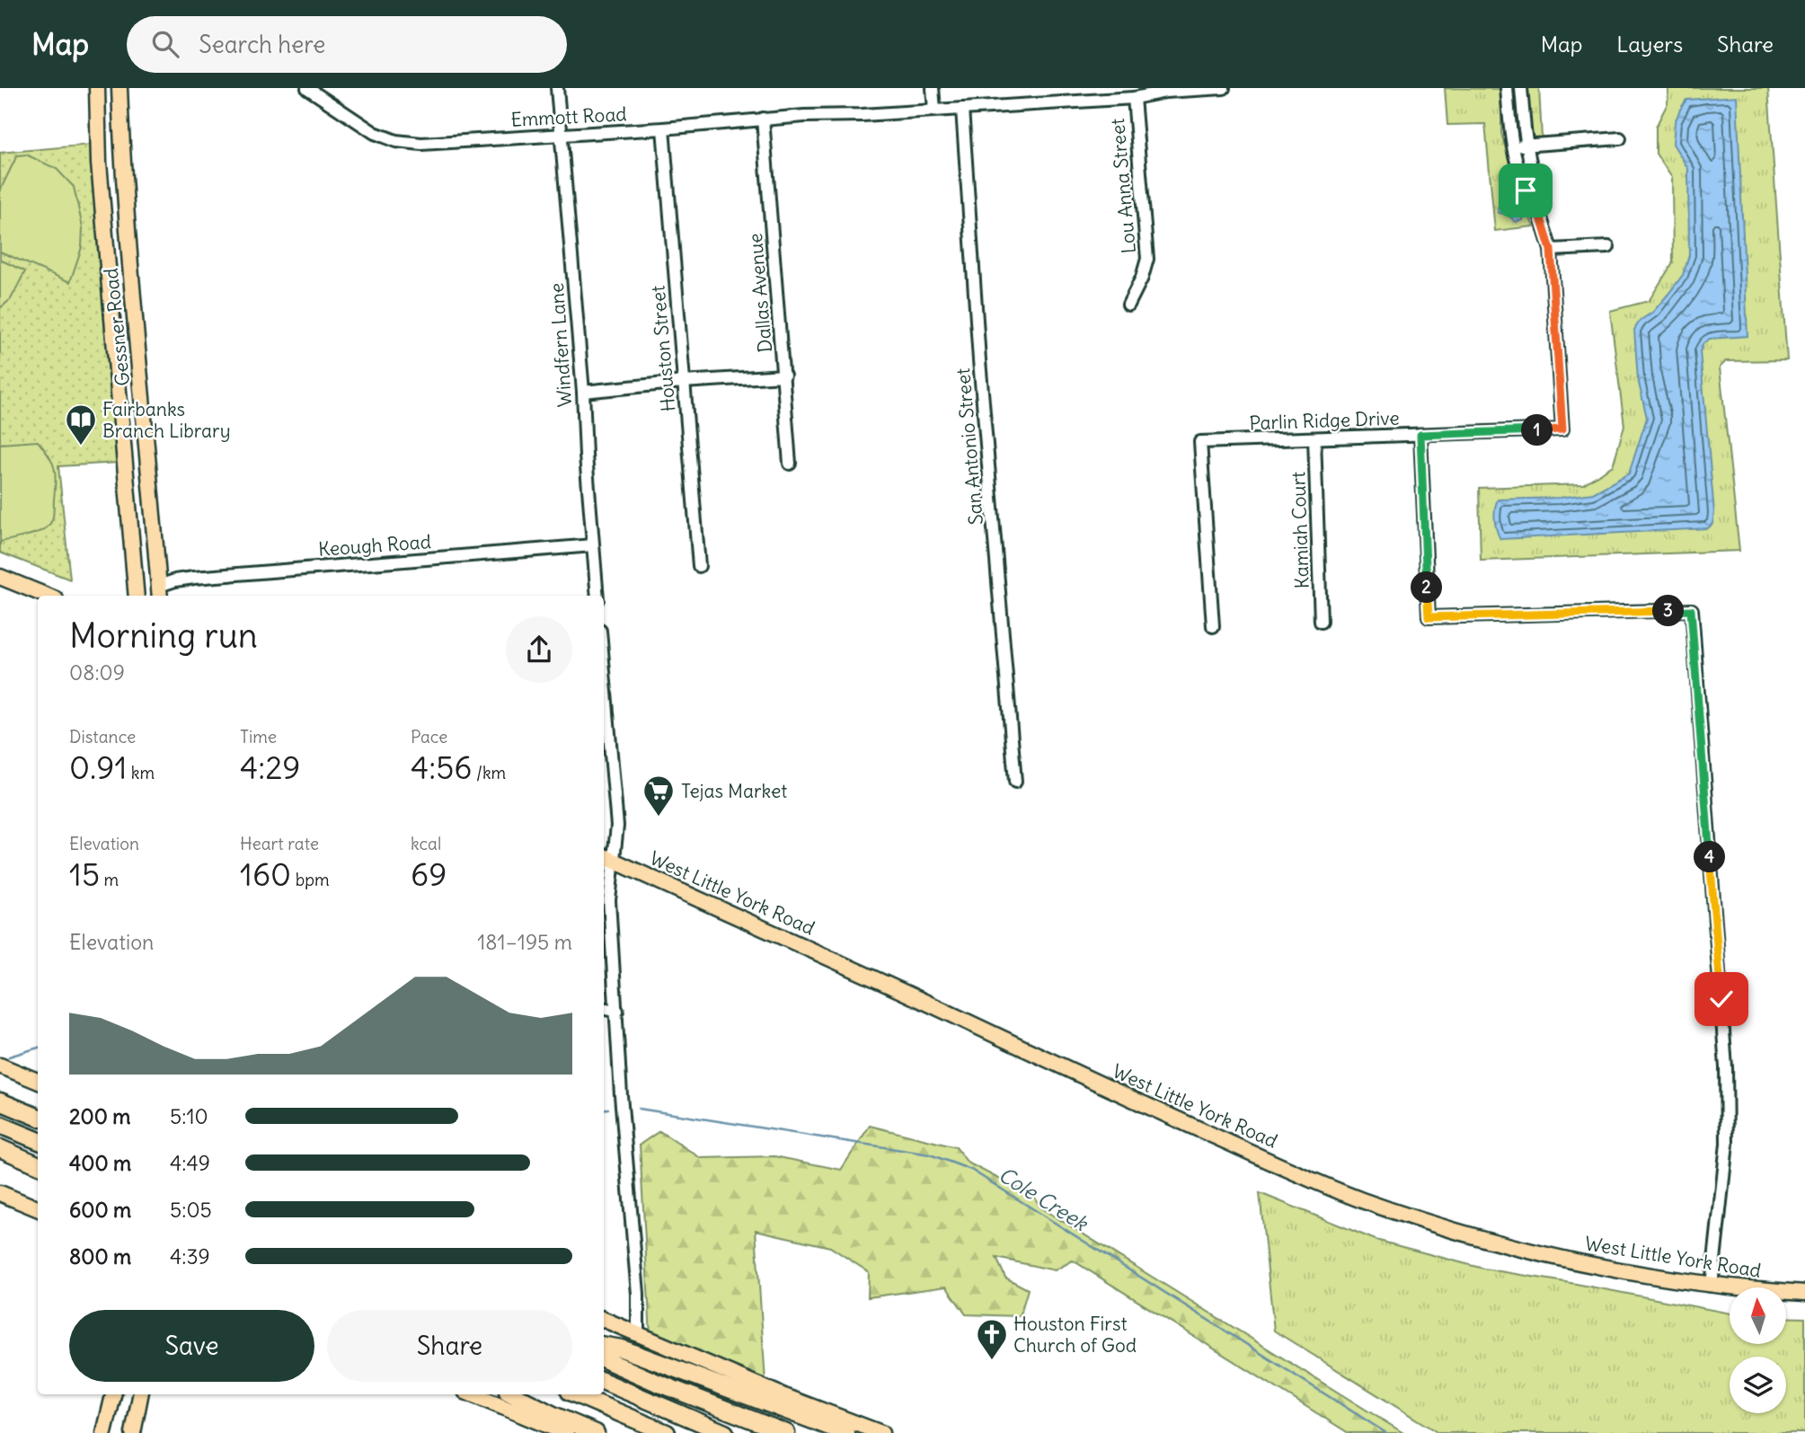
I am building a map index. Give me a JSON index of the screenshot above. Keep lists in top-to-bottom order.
{
  "streets": {
    "main road": ["Gessner Road", "West Little York Road"],
    "street": [
      "Emmott Road",
      "Lou Anna Street",
      "Dallas Avenue",
      "Windfern Lane",
      "Houston Street",
      "Parlin Ridge Drive",
      "San Antonio Street",
      "Kamiah Court",
      "Keough Road"
    ]
  },
  "crossings": [
    ["Emmott Road", "Lou Anna Street"],
    ["Emmott Road", "Dallas Avenue"],
    ["Emmott Road", "Windfern Lane"],
    ["Emmott Road", "Houston Street"],
    ["Emmott Road", "San Antonio Street"],
    ["Gessner Road", "Keough Road"],
    ["Windfern Lane", "Keough Road"],
    ["Parlin Ridge Drive", "Kamiah Court"]
  ],
  "water": ["Cole Creek"],
  "places": {
    "library": ["Fairbanks Branch Library"],
    "supermarket": ["Tejas Market"],
    "church": ["Houston First Church of God"]
  },
  "north": "top",
  "page": {
    "header": "Map",
    "search": "Search here",
    "nav": ["Map", "Layers", "Share"],
    "pins": [
      "1",
      "2",
      "3",
      "4"
    ],
    "heading": ["Morning run", "08:09"],
    "stats": [
      ["Distance", "0.91 km"],
      ["Time", "4:29"],
      ["Pace", "4:56 /km"],
      ["Elevation", "15 m"],
      ["Heart rate", "160 bpm"],
      ["kcal", "69"]
    ],
    "chart": ["Elevation", "181–195 m"],
    "list": [
      {
        "name": "200 m",
        "note": "5:10"
      },
      {
        "name": "400 m",
        "note": "4:49"
      },
      {
        "name": "600 m",
        "note": "5:05"
      },
      {
        "name": "800 m",
        "note": "4:39"
      }
    ],
    "buttons": ["Save", "Share"]
  }
}
